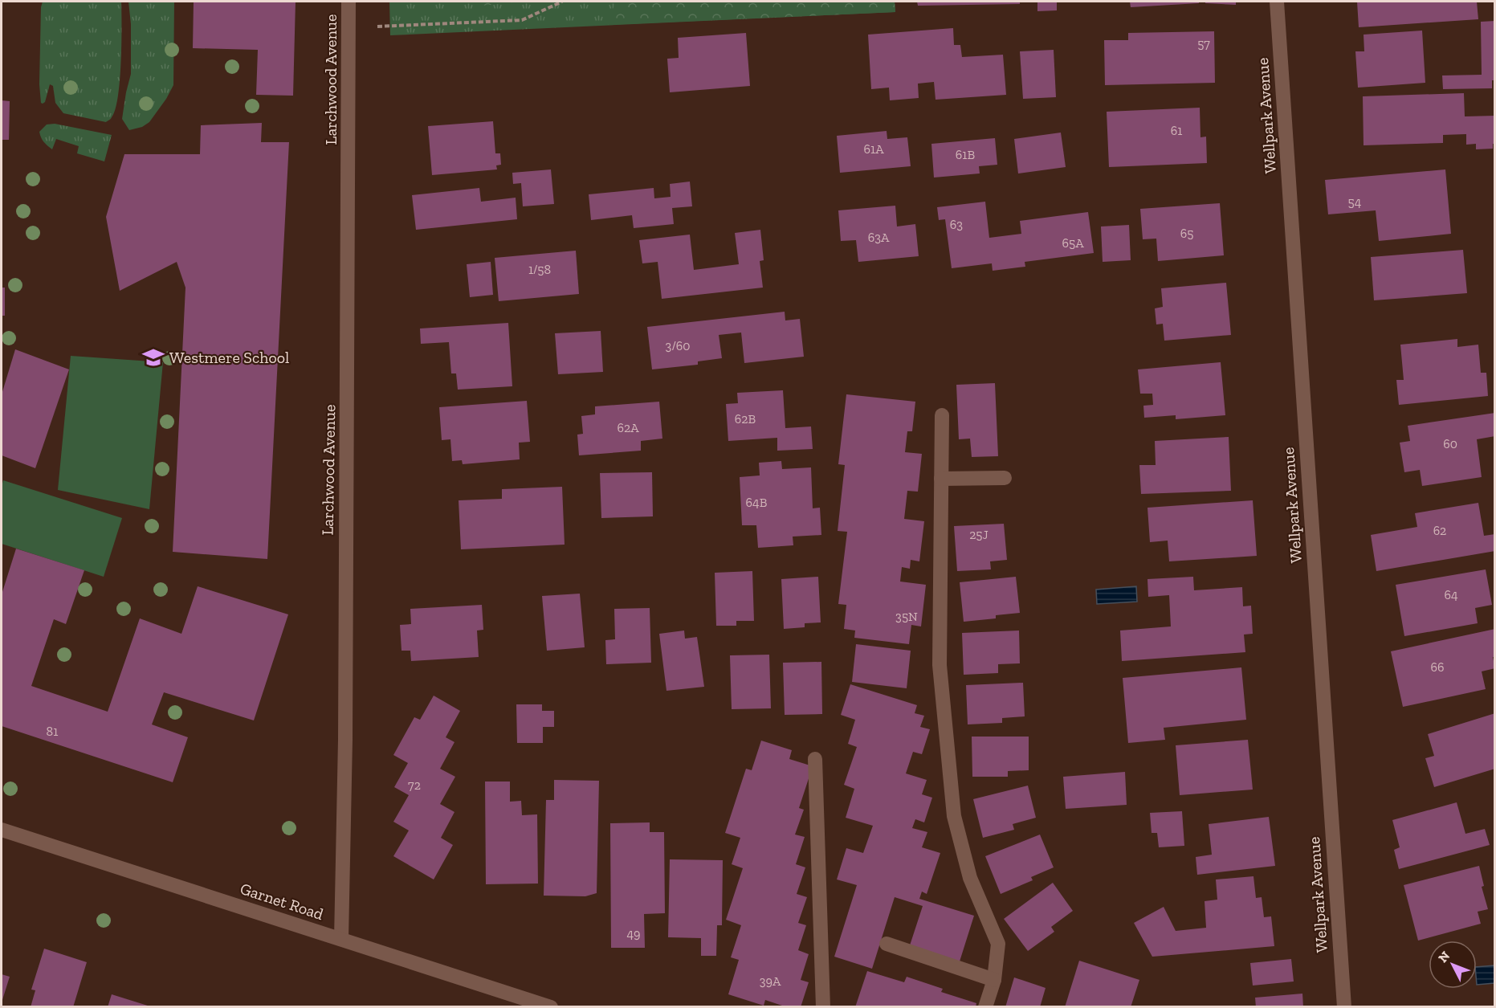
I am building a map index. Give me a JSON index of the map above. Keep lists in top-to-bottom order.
{
  "streets": {
    "street": ["Larchwood Avenue", "Wellpark Avenue", "Garnet Road"]
  },
  "crossings": [
    ["Larchwood Avenue", "Garnet Road"]
  ],
  "places": {
    "school or university": ["Westmere School"]
  },
  "house_numbers": [
    "57",
    "61",
    "61A",
    "61B",
    "54",
    "63",
    "65",
    "63A",
    "65A",
    "1/58",
    "3/60",
    "62B",
    "62A",
    "60",
    "64B",
    "62",
    "25J",
    "64",
    "35N",
    "66",
    "81",
    "72",
    "49",
    "39A"
  ],
  "north": "top left"
}
